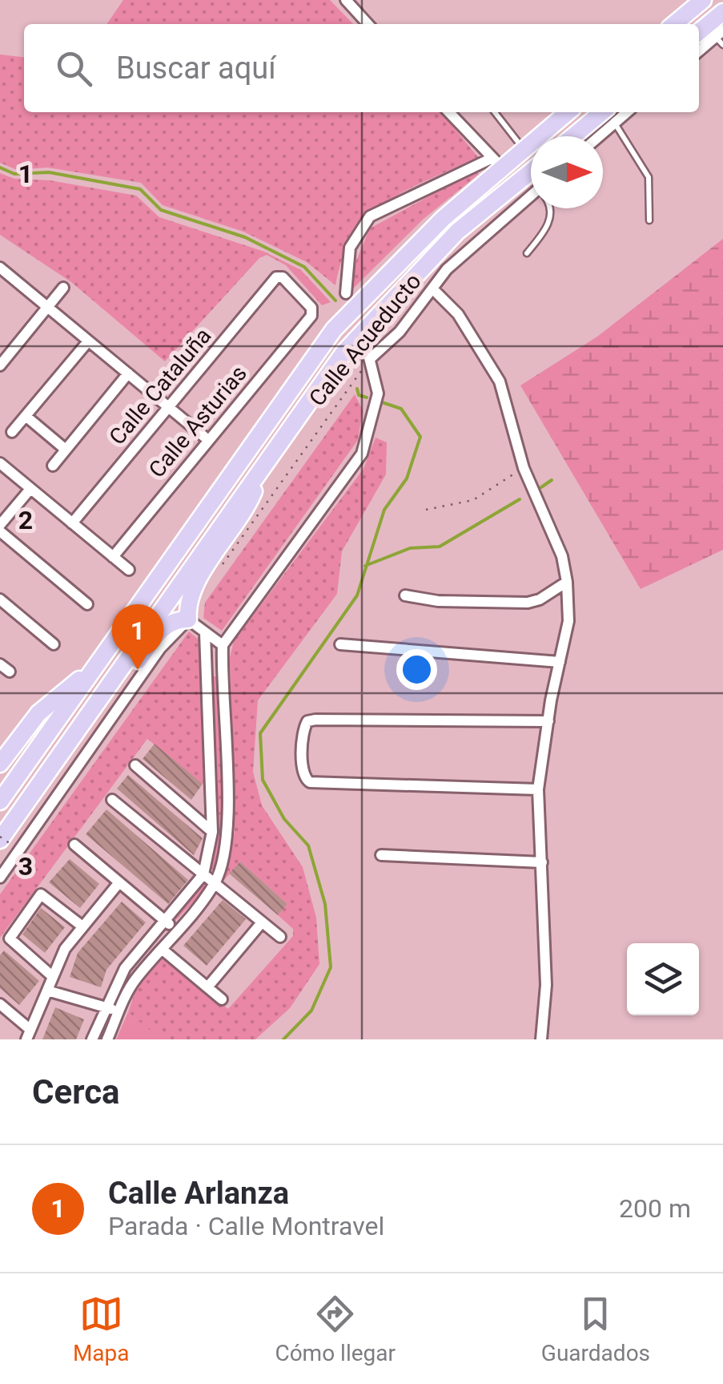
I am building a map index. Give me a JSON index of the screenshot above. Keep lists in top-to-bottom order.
{
  "streets": {
    "street": ["Calle Acueducto", "Calle Cataluña", "Calle Asturias"]
  },
  "crossings": [
    ["Calle Cataluña", "Calle Asturias"]
  ],
  "north": "right",
  "page": {
    "search": "Buscar aquí",
    "pins": "1",
    "heading": "Cerca",
    "list": [
      {
        "mark": "1",
        "name": "Calle Arlanza",
        "note": "Parada · Calle Montravel",
        "value": "200 m"
      }
    ],
    "nav": ["Mapa", "Cómo llegar", "Guardados"]
  },
  "grid": {
    "rows": ["1", "2", "3"]
  }
}
